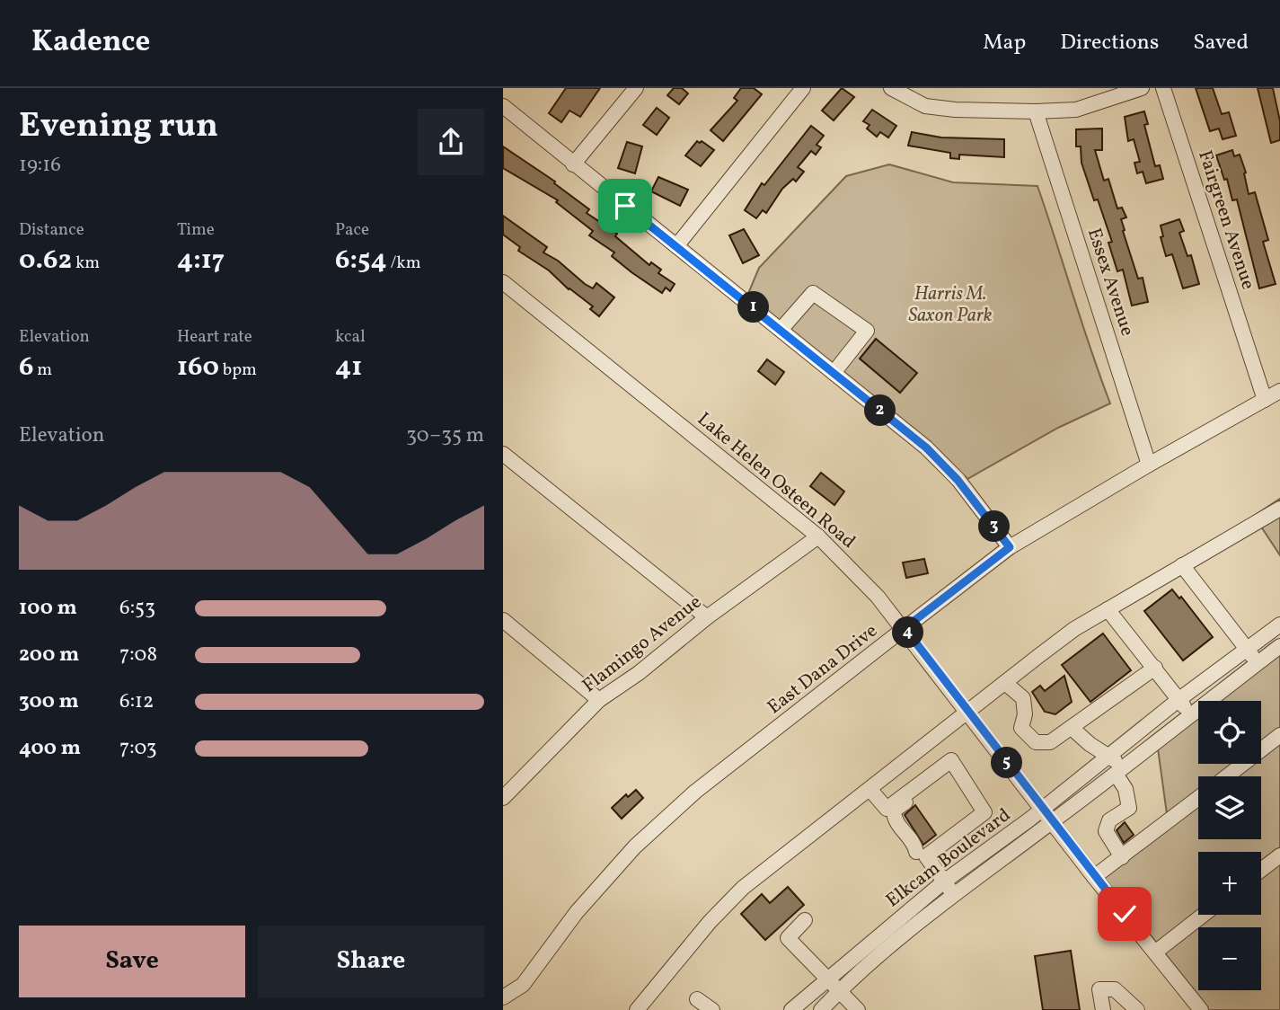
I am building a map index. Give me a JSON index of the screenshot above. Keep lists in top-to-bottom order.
{
  "streets": {
    "street": [
      "Fairgreen Avenue",
      "Essex Avenue",
      "Lake Helen Osteen Road",
      "Flamingo Avenue",
      "East Dana Drive",
      "Elkcam Boulevard"
    ]
  },
  "crossings": [
    ["Fairgreen Avenue", "East Dana Drive"],
    ["Essex Avenue", "East Dana Drive"],
    ["Lake Helen Osteen Road", "Flamingo Avenue"],
    ["Lake Helen Osteen Road", "East Dana Drive"],
    ["Lake Helen Osteen Road", "Elkcam Boulevard"]
  ],
  "parks": ["Harris M. Saxon Park"],
  "page": {
    "header": "Kadence",
    "nav": ["Map", "Directions", "Saved"],
    "heading": ["Evening run", "19:16"],
    "stats": [
      ["Distance", "0.62 km"],
      ["Time", "4:17"],
      ["Pace", "6:54 /km"],
      ["Elevation", "6 m"],
      ["Heart rate", "160 bpm"],
      ["kcal", "41"]
    ],
    "pins": [
      "1",
      "2",
      "3",
      "4",
      "5"
    ],
    "chart": ["Elevation", "30–35 m"],
    "list": [
      {
        "name": "100 m",
        "note": "6:53"
      },
      {
        "name": "200 m",
        "note": "7:08"
      },
      {
        "name": "300 m",
        "note": "6:12"
      },
      {
        "name": "400 m",
        "note": "7:03"
      }
    ],
    "map_buttons": ["+", "−"],
    "buttons": ["Save", "Share"]
  }
}
